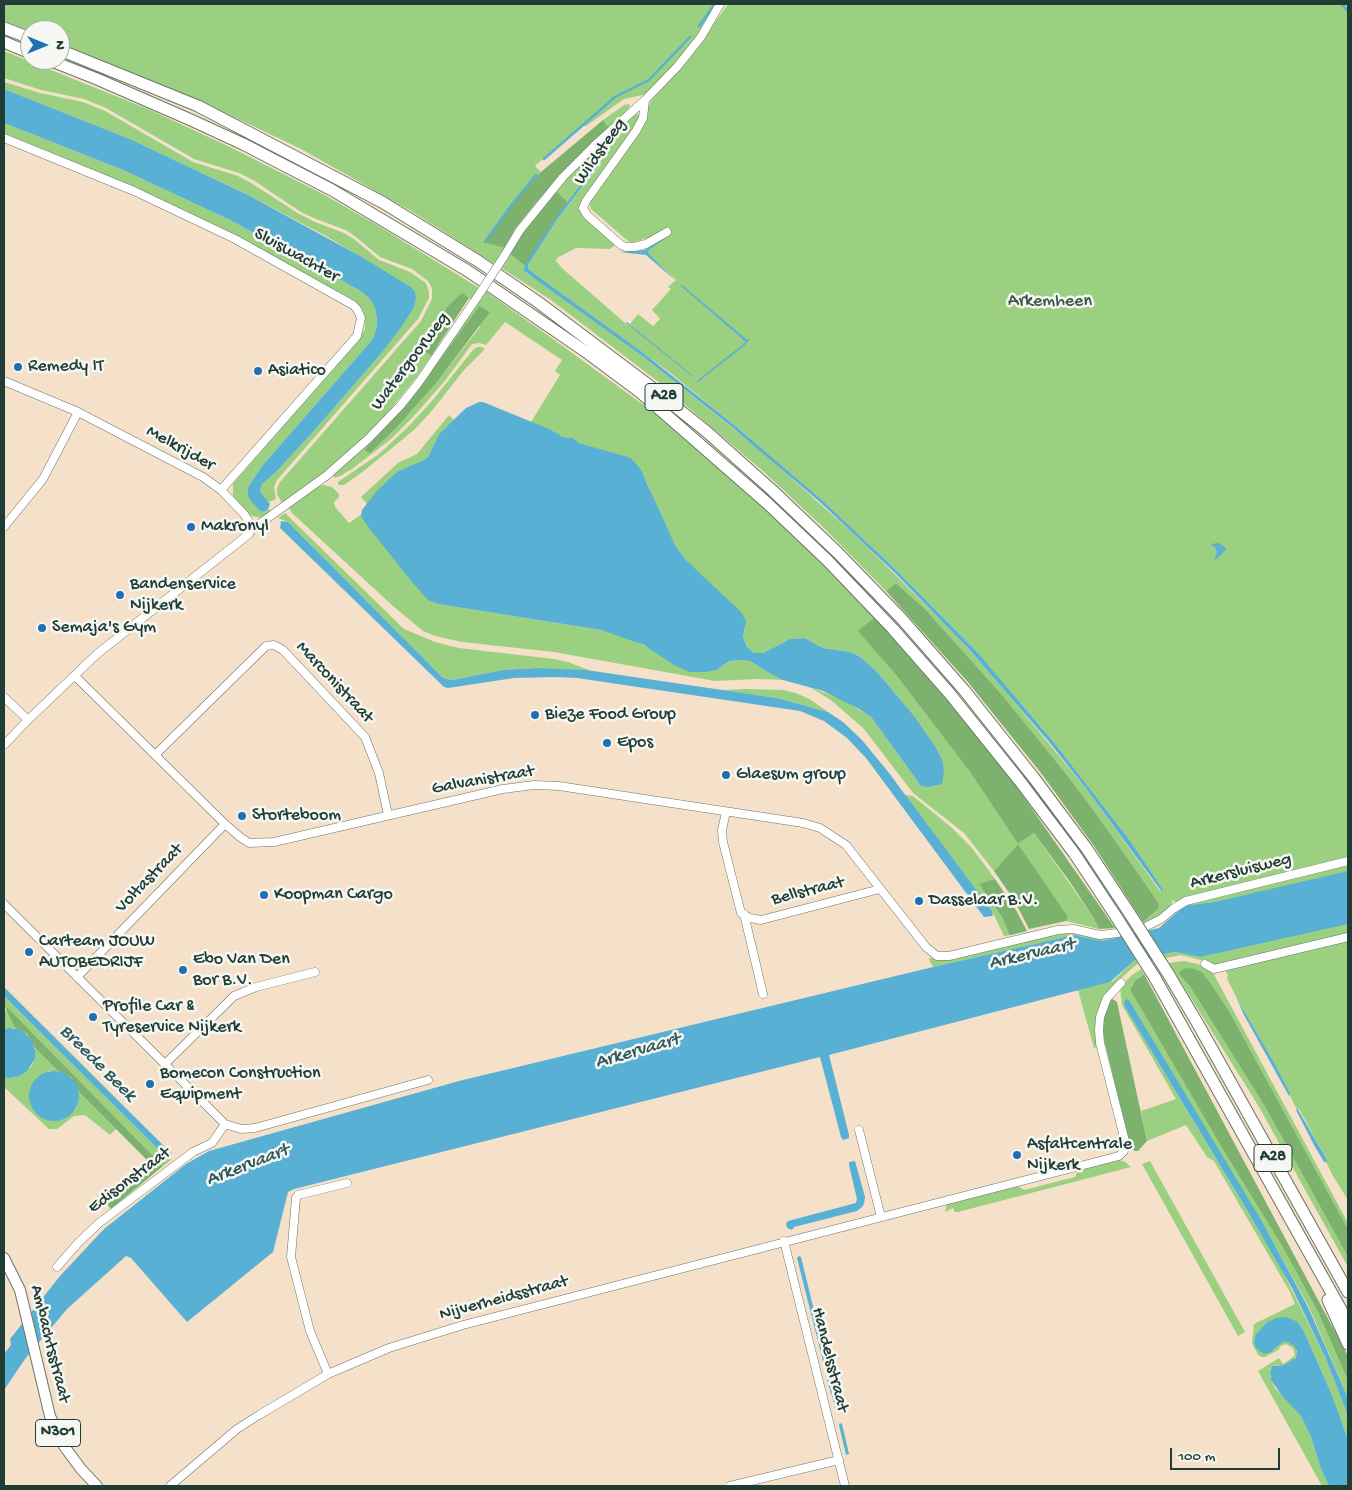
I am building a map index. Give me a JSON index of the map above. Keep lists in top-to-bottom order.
{
  "streets": {
    "highway": ["A28"],
    "main road": ["Ambachtsstraat", "N301"],
    "street": [
      "Wildsteeg",
      "Sluiswachter",
      "Watergoorweg",
      "Melkrijder",
      "Marconistraat",
      "Galvanistraat",
      "Arkersluisweg",
      "Voltastraat",
      "Bellstraat",
      "Edisonstraat",
      "Nijverheidsstraat",
      "Handelsstraat"
    ]
  },
  "crossings": [
    ["Wildsteeg", "Watergoorweg"],
    ["Sluiswachter", "Melkrijder"],
    ["Watergoorweg", "Melkrijder"],
    ["Watergoorweg", "Galvanistraat"],
    ["Marconistraat", "Galvanistraat"],
    ["Galvanistraat", "Voltastraat"],
    ["Galvanistraat", "Bellstraat"],
    ["Nijverheidsstraat", "Handelsstraat"]
  ],
  "water": ["Arkervaart", "Breede Beek"],
  "parks": ["Arkemheen"],
  "places": [
    "Remedy IT",
    "Asiatico",
    "Makronyl",
    "Bandenservice Nijkerk",
    "Semaja's Gym",
    "Bieze Food Group",
    "Epos",
    "Glaesum group",
    "Storteboom",
    "Koopman Cargo",
    "Dasselaar B.V.",
    "Carteam JOUW AUTOBEDRIJF",
    "Ebo Van Den Bor B.V.",
    "Profile Car & Tyreservice Nijkerk",
    "Bomecon Construction Equipment",
    "Asfaltcentrale Nijkerk"
  ],
  "scale_bar": "100 m",
  "north": "right"
}
